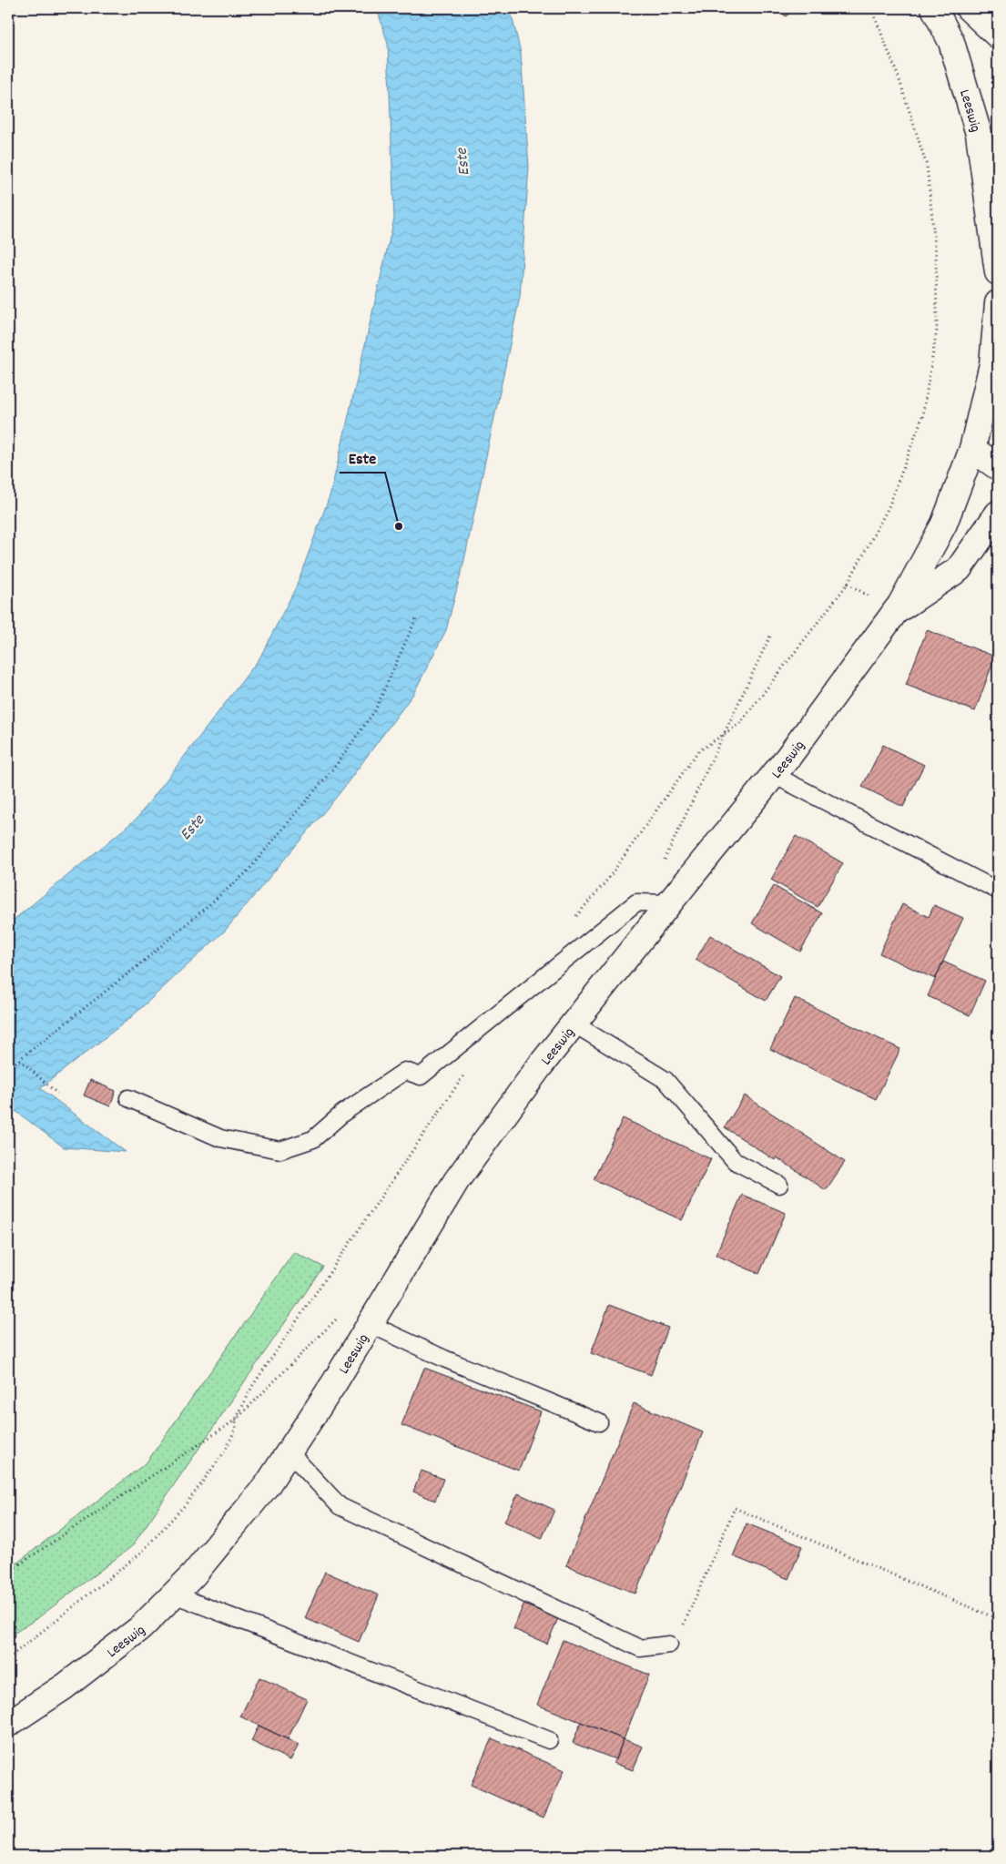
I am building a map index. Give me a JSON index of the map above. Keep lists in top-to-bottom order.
{
  "streets": {
    "street": ["Leeswig"]
  },
  "water": ["Este"],
  "places": ["Este"]
}
